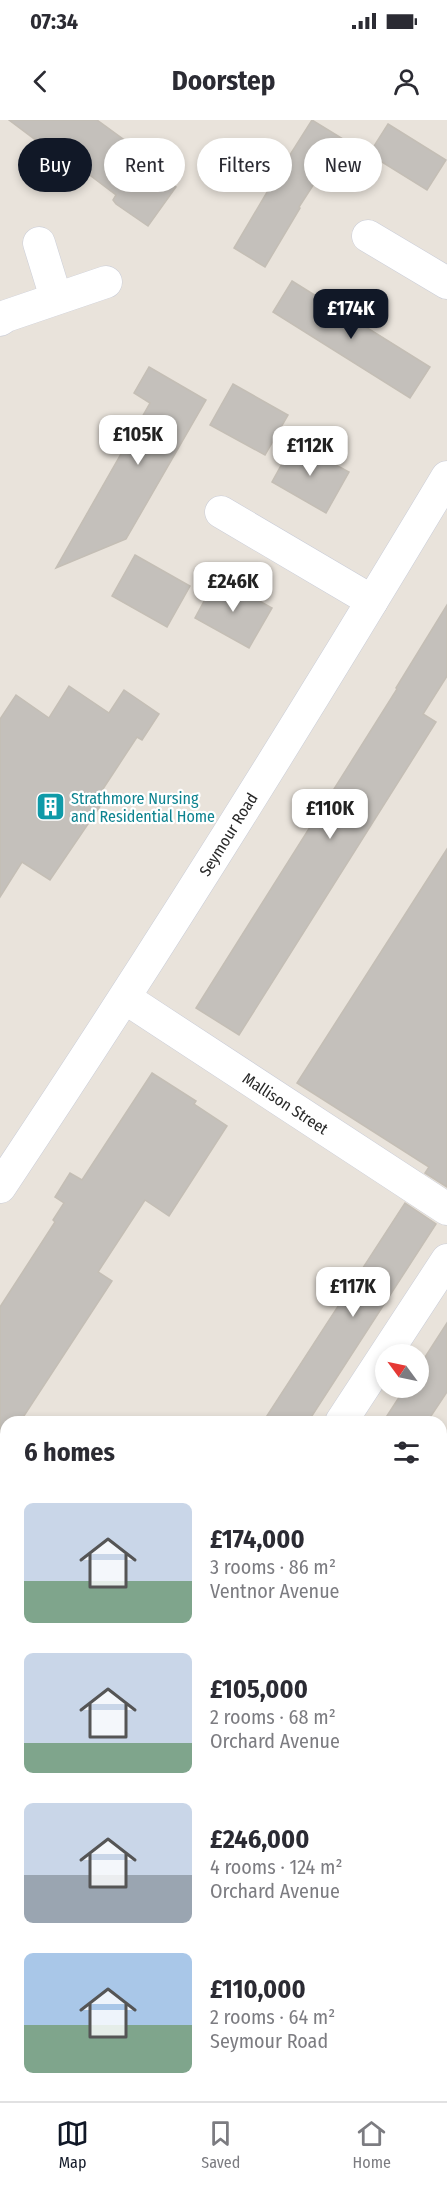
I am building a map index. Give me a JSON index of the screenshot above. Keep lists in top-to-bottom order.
{
  "streets": {
    "street": ["Seymour Road", "Mallison Street"]
  },
  "crossings": [
    ["Seymour Road", "Mallison Street"]
  ],
  "places": {
    "building": ["Strathmore Nursing and Residential Home"]
  },
  "north": "top left",
  "page": {
    "status": "07:34",
    "header": "Doorstep",
    "chip": [
      "Buy",
      "Rent",
      "Filters",
      "New"
    ],
    "price": [
      "£174K",
      "£105K",
      "£112K",
      "£246K",
      "£110K",
      "£117K"
    ],
    "heading": "6 homes",
    "list": [
      {
        "name": "£174,000",
        "note": "3 rooms · 86 m² · Ventnor Avenue"
      },
      {
        "name": "£105,000",
        "note": "2 rooms · 68 m² · Orchard Avenue"
      },
      {
        "name": "£246,000",
        "note": "4 rooms · 124 m² · Orchard Avenue"
      },
      {
        "name": "£110,000",
        "note": "2 rooms · 64 m² · Seymour Road"
      }
    ],
    "tabs": ["Map", "Saved", "Home"]
  }
}
